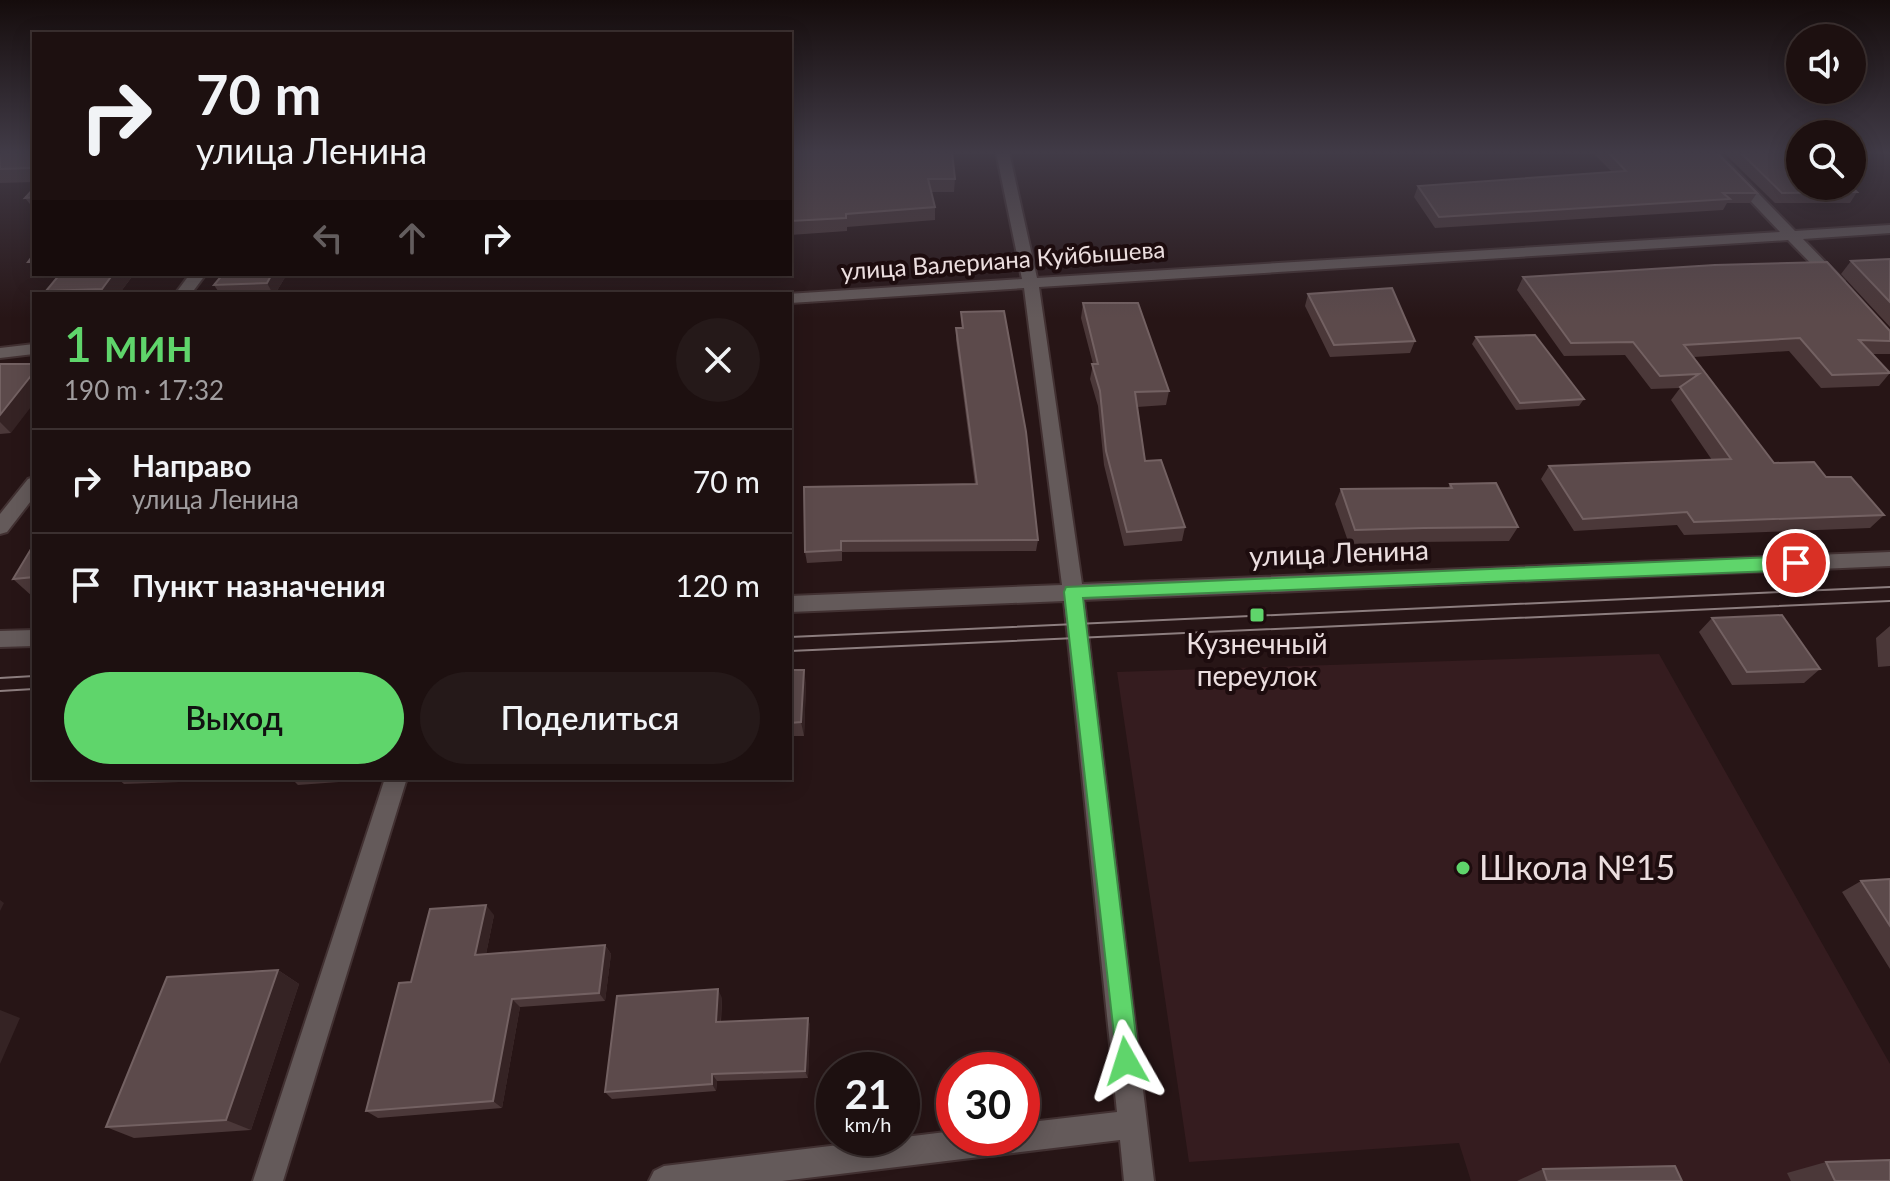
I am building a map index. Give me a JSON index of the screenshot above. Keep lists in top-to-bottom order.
{
  "streets": {
    "street": ["улица Валериана Куйбышева", "улица Ленина"]
  },
  "places": {
    "transit": ["Кузнечный переулок"],
    "other": ["Школа №15"]
  },
  "page": {
    "turn": ["70 m", "улица Ленина"],
    "heading": ["1 мин", "190 m · 17:32"],
    "list": [
      {
        "name": "Направо",
        "note": "улица Ленина",
        "value": "70 m"
      },
      {
        "name": "Пункт назначения",
        "value": "120 m"
      }
    ],
    "buttons": ["Выход", "Поделиться"],
    "speed": "21 km/h",
    "limit": "30"
  }
}
